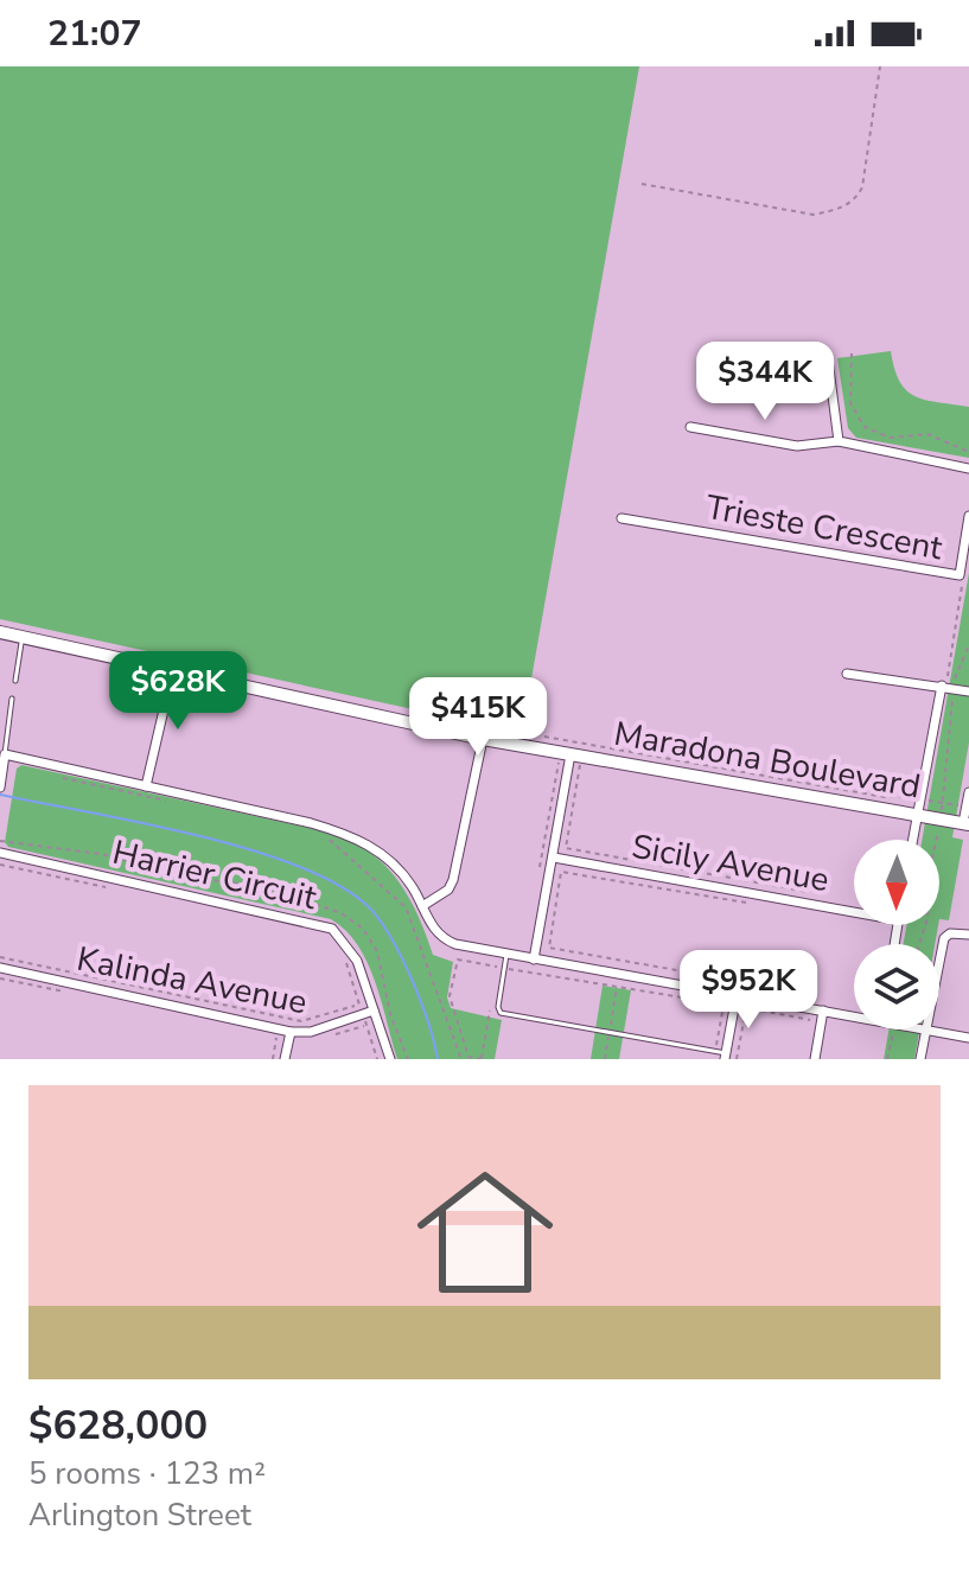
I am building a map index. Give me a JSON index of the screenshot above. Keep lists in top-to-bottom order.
{
  "streets": {
    "street": [
      "Trieste Crescent",
      "Maradona Boulevard",
      "Sicily Avenue",
      "Harrier Circuit",
      "Kalinda Avenue"
    ]
  },
  "crossings": [
    ["Harrier Circuit", "Kalinda Avenue"]
  ],
  "north": "bottom",
  "page": {
    "status": "21:07",
    "price": [
      "$344K",
      "$628K",
      "$415K",
      "$952K"
    ],
    "list": [
      {
        "name": "$628,000",
        "note": "5 rooms · 123 m² · Arlington Street"
      }
    ]
  }
}
